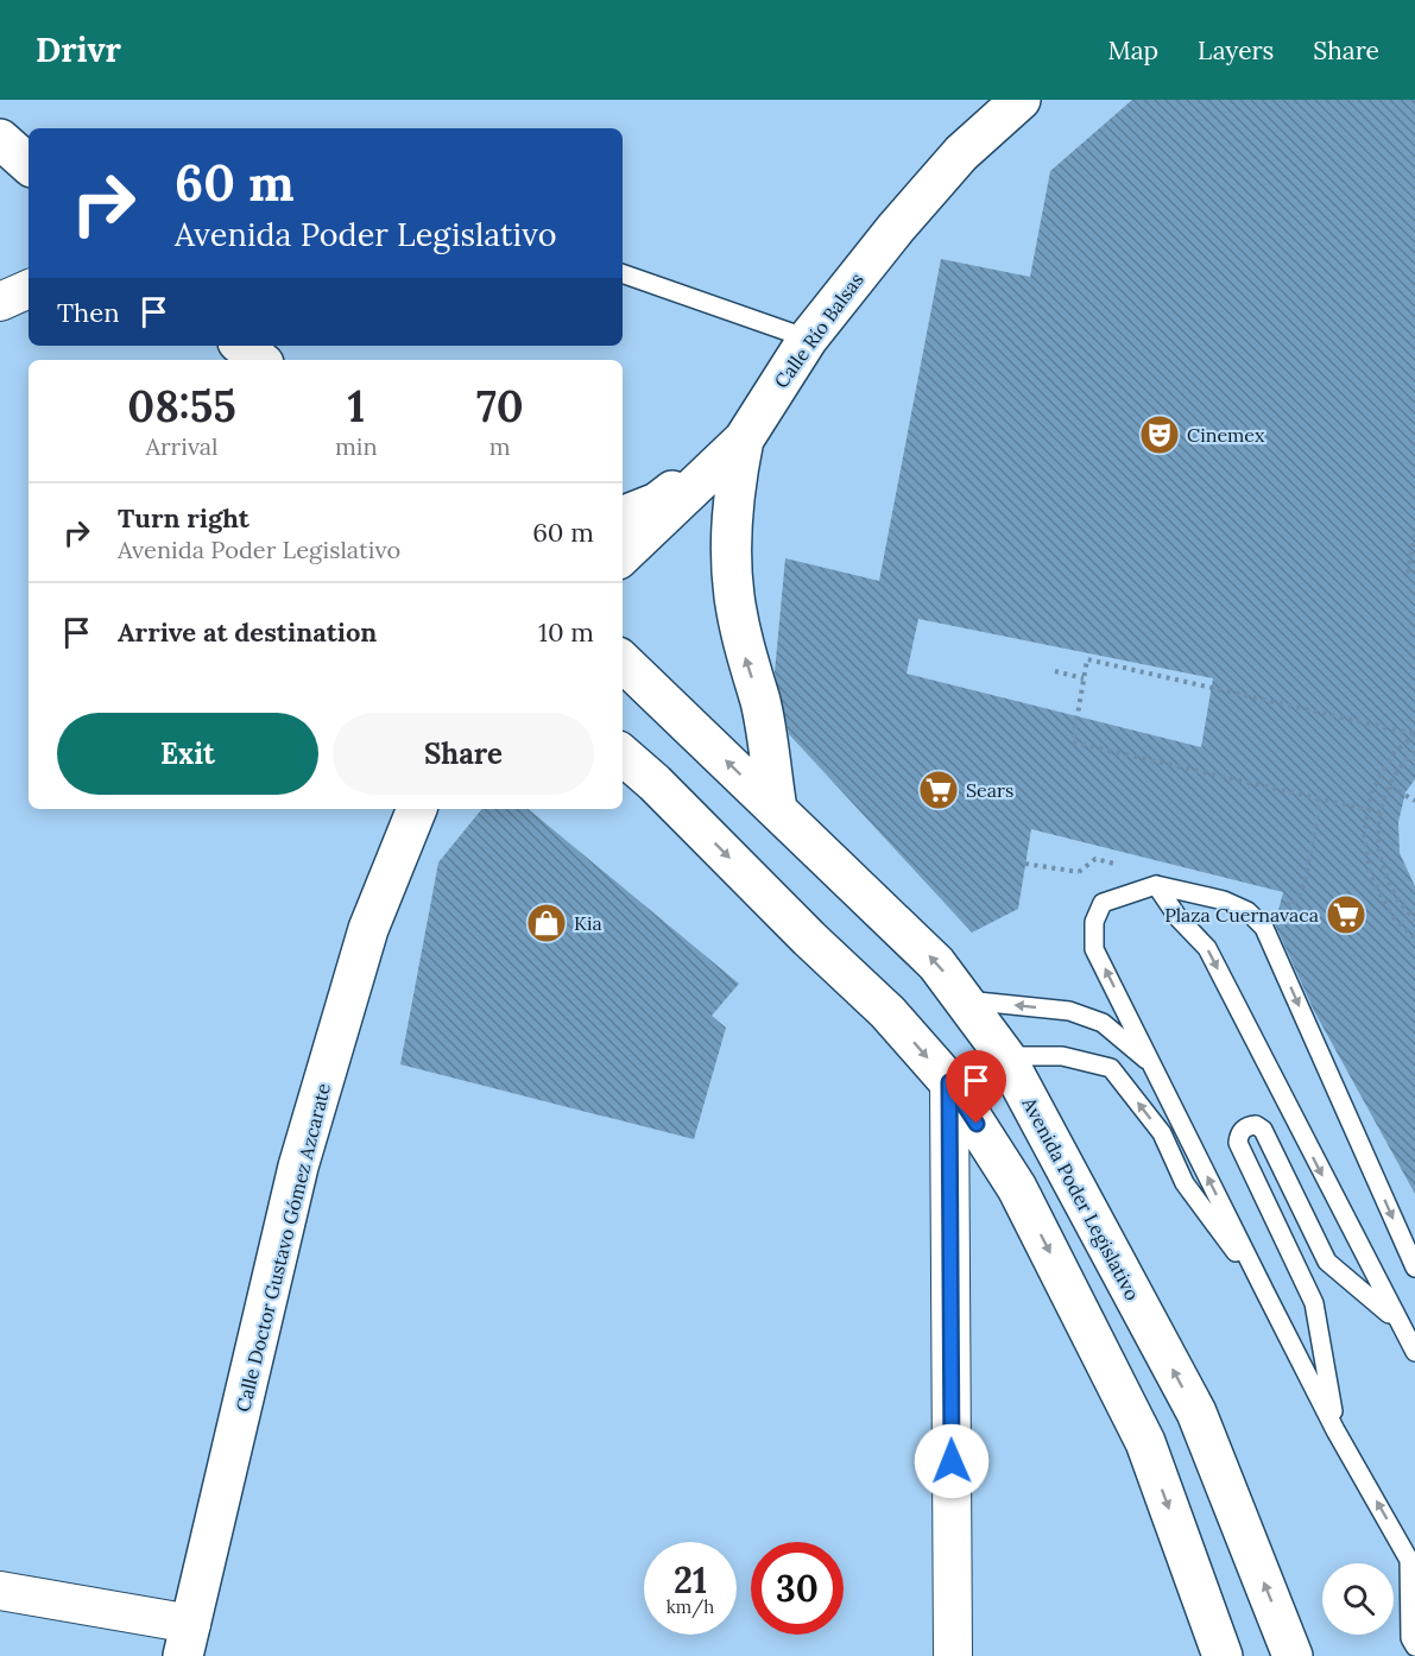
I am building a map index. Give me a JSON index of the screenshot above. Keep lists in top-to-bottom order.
{
  "streets": {
    "street": ["Calle Río Balsas", "Avenida Poder Legislativo", "Calle Doctor Gustavo Gómez Azcarate"]
  },
  "places": {
    "theatre": ["Cinemex"],
    "supermarket": ["Sears", "Plaza Cuernavaca"],
    "shop": ["Kia"]
  },
  "page": {
    "header": "Drivr",
    "nav": ["Map", "Layers", "Share"],
    "turn": ["60 m", "Avenida Poder Legislativo"],
    "then": "Then",
    "eta": [
      "08:55",
      "Arrival",
      "1",
      "min",
      "70",
      "m"
    ],
    "list": [
      {
        "name": "Turn right",
        "note": "Avenida Poder Legislativo",
        "value": "60 m"
      },
      {
        "name": "Arrive at destination",
        "value": "10 m"
      }
    ],
    "buttons": ["Exit", "Share"],
    "speed": "21 km/h",
    "limit": "30"
  }
}
